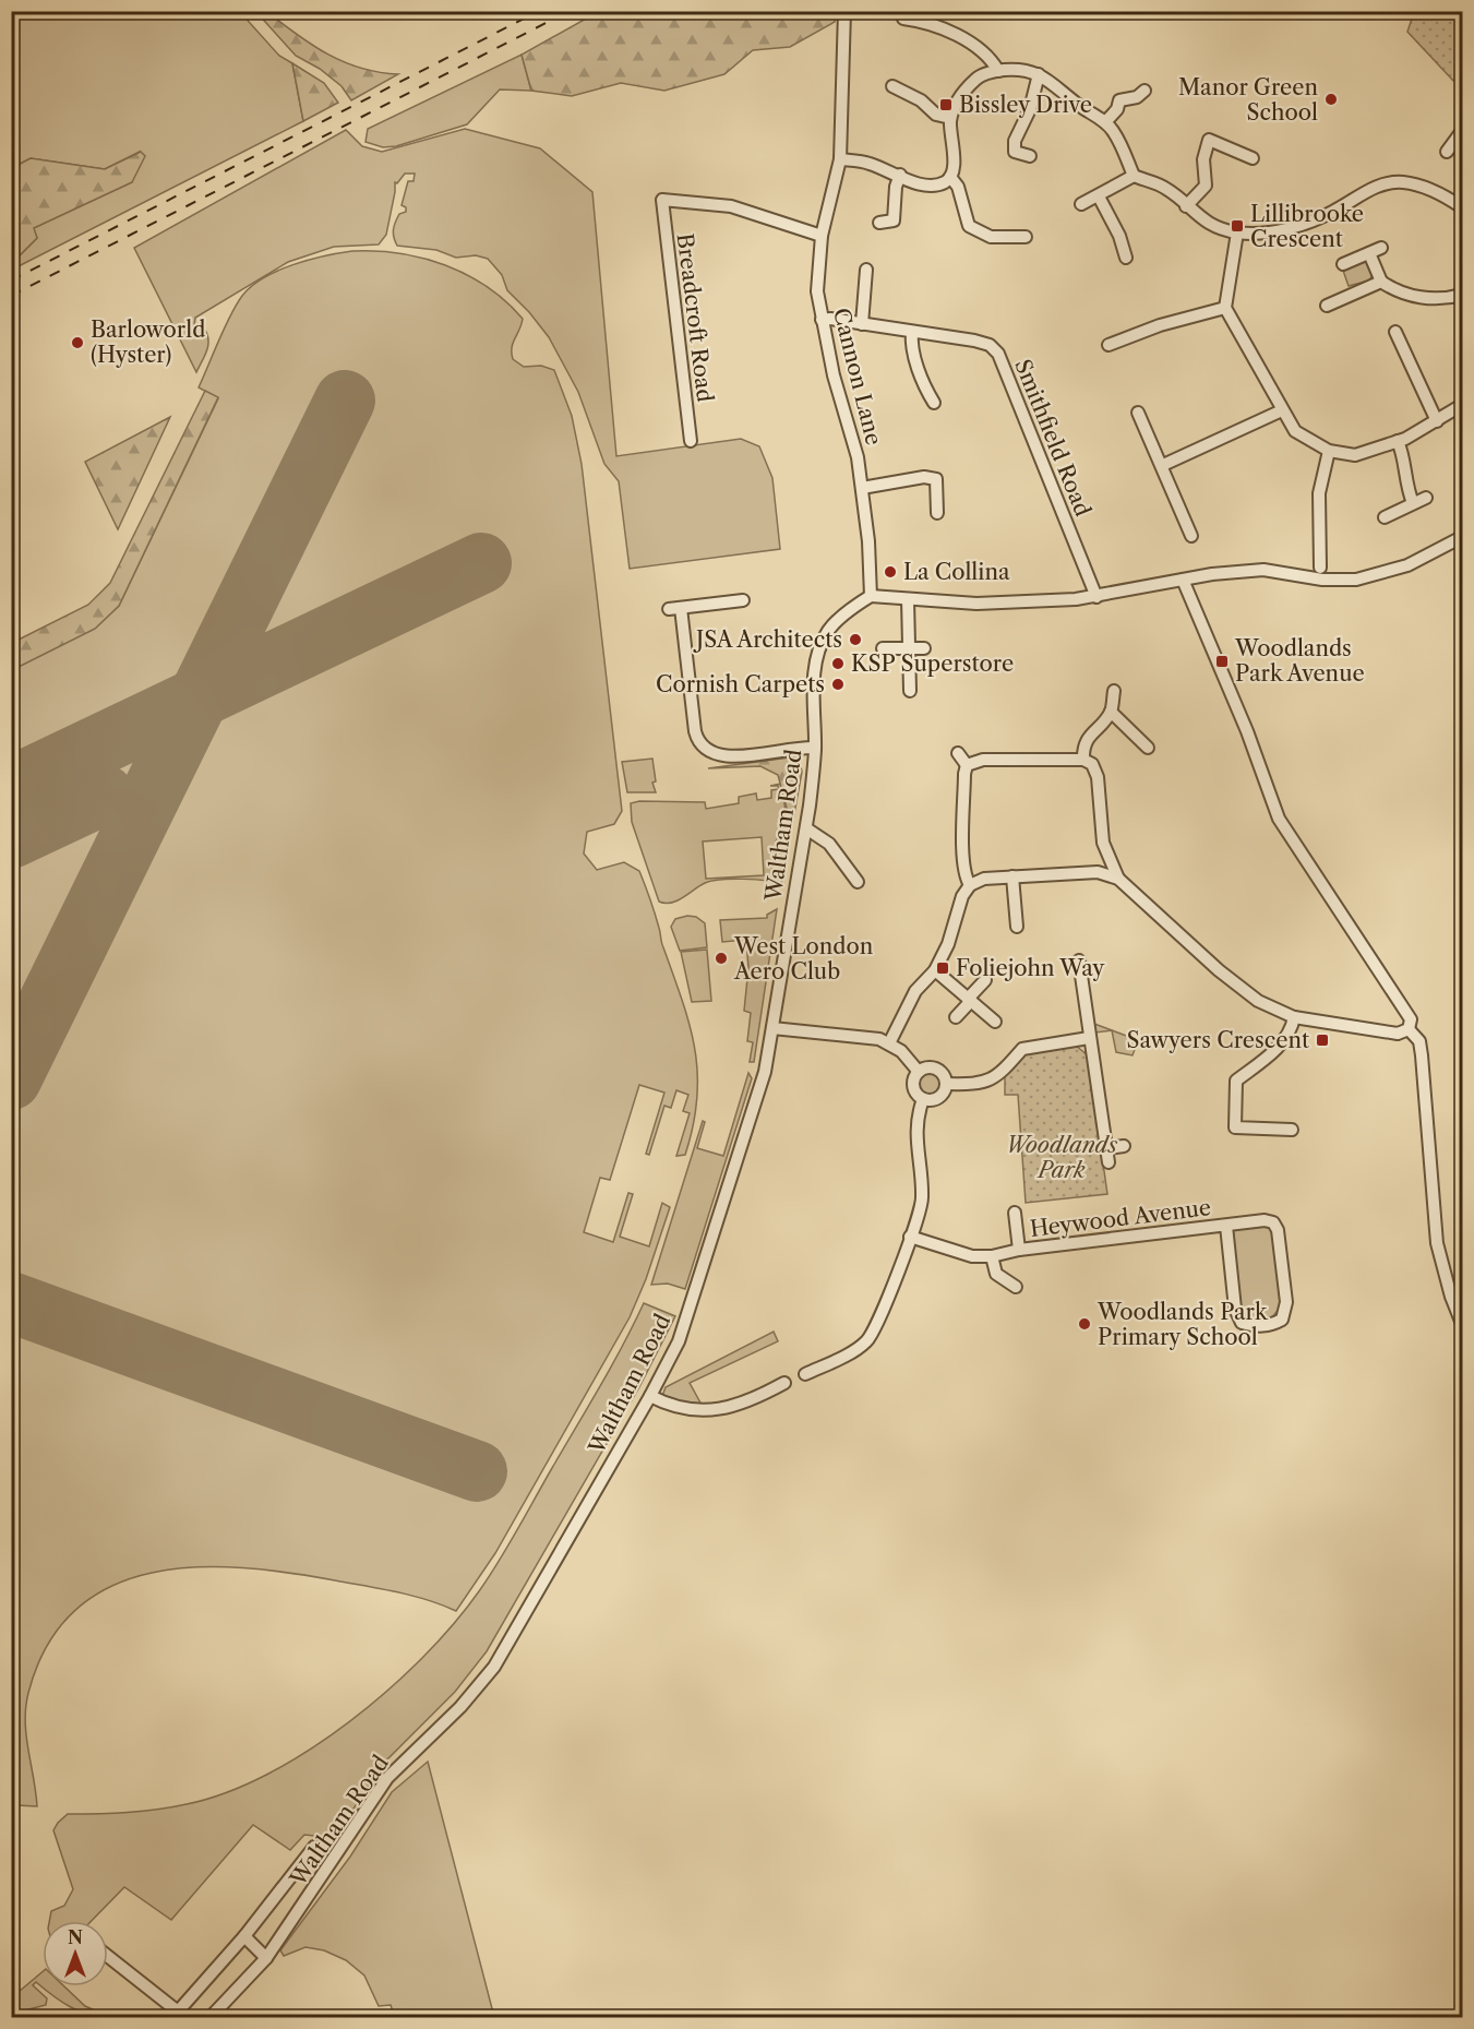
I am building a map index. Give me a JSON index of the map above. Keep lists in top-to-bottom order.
{
  "streets": {
    "street": [
      "Breadcroft Road",
      "Cannon Lane",
      "Smithfield Road",
      "Waltham Road",
      "Heywood Avenue"
    ]
  },
  "crossings": [
    ["Breadcroft Road", "Cannon Lane"],
    ["Cannon Lane", "Smithfield Road"],
    ["Cannon Lane", "Waltham Road"]
  ],
  "parks": ["Woodlands Park"],
  "places": {
    "other": [
      "Manor Green School",
      "Barloworld (Hyster)",
      "La Collina",
      "JSA Architects",
      "KSP Superstore",
      "Cornish Carpets",
      "West London Aero Club",
      "Woodlands Park Primary School"
    ],
    "transit": [
      "Bissley Drive",
      "Lillibrooke Crescent",
      "Woodlands Park Avenue",
      "Foliejohn Way",
      "Sawyers Crescent"
    ]
  },
  "north": "top"
}
